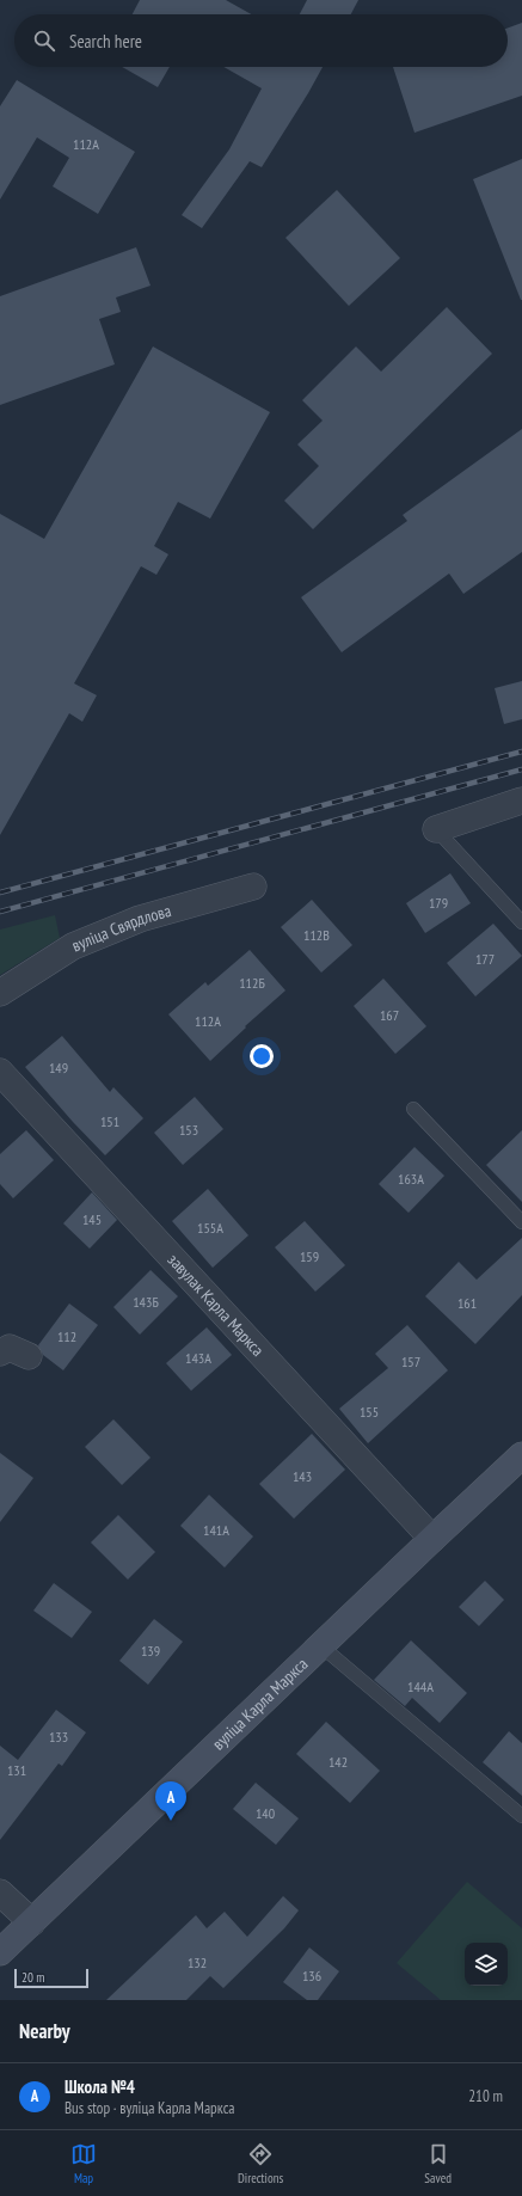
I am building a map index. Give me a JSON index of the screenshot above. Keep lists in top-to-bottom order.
{
  "streets": {
    "main road": ["вуліца Карла Маркса"],
    "street": ["вуліца Свярдлова", "завулак Карла Маркса"]
  },
  "crossings": [
    ["завулак Карла Маркса", "вуліца Карла Маркса"]
  ],
  "house_numbers": [
    "112А",
    "179",
    "112В",
    "177",
    "112Б",
    "167",
    "112А",
    "149",
    "151",
    "153",
    "163А",
    "145",
    "155А",
    "159",
    "143Б",
    "161",
    "112",
    "143А",
    "157",
    "155",
    "143",
    "141А",
    "139",
    "144А",
    "133",
    "142",
    "131",
    "140",
    "132",
    "136"
  ],
  "scale_bar": "20 m",
  "page": {
    "search": "Search here",
    "pins": "A",
    "scale": "20 m",
    "heading": "Nearby",
    "list": [
      {
        "mark": "A",
        "name": "Школа №4",
        "note": "Bus stop · вуліца Карла Маркса",
        "value": "210 m"
      }
    ],
    "nav": ["Map", "Directions", "Saved"]
  }
}
